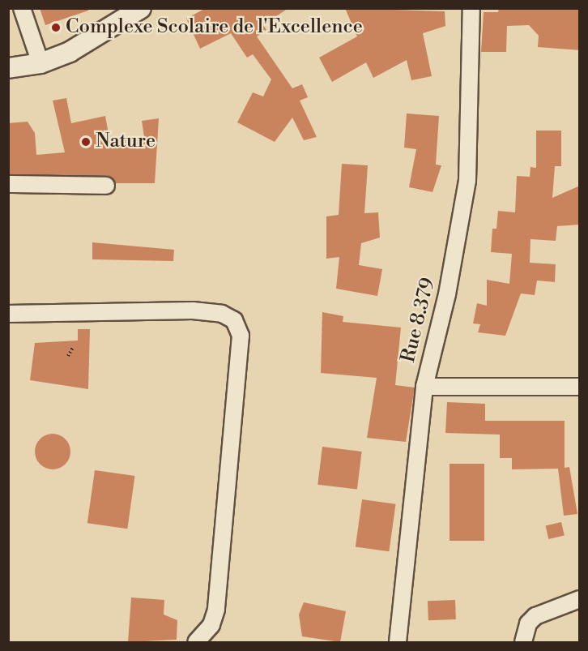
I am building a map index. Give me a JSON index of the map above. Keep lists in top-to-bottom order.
{
  "streets": {
    "street": ["Rue 8.379"]
  },
  "places": ["Complexe Scolaire de l'Excellence", "Nature"]
}
